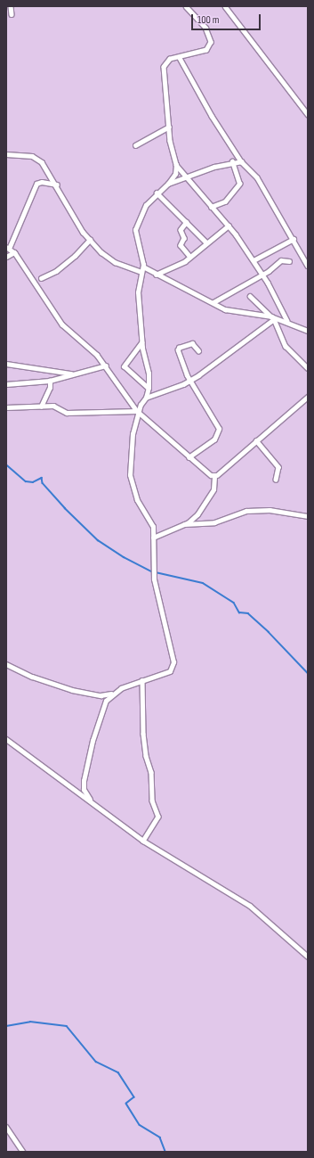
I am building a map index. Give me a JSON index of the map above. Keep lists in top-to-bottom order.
{
  "scale_bar": "100 m"
}
